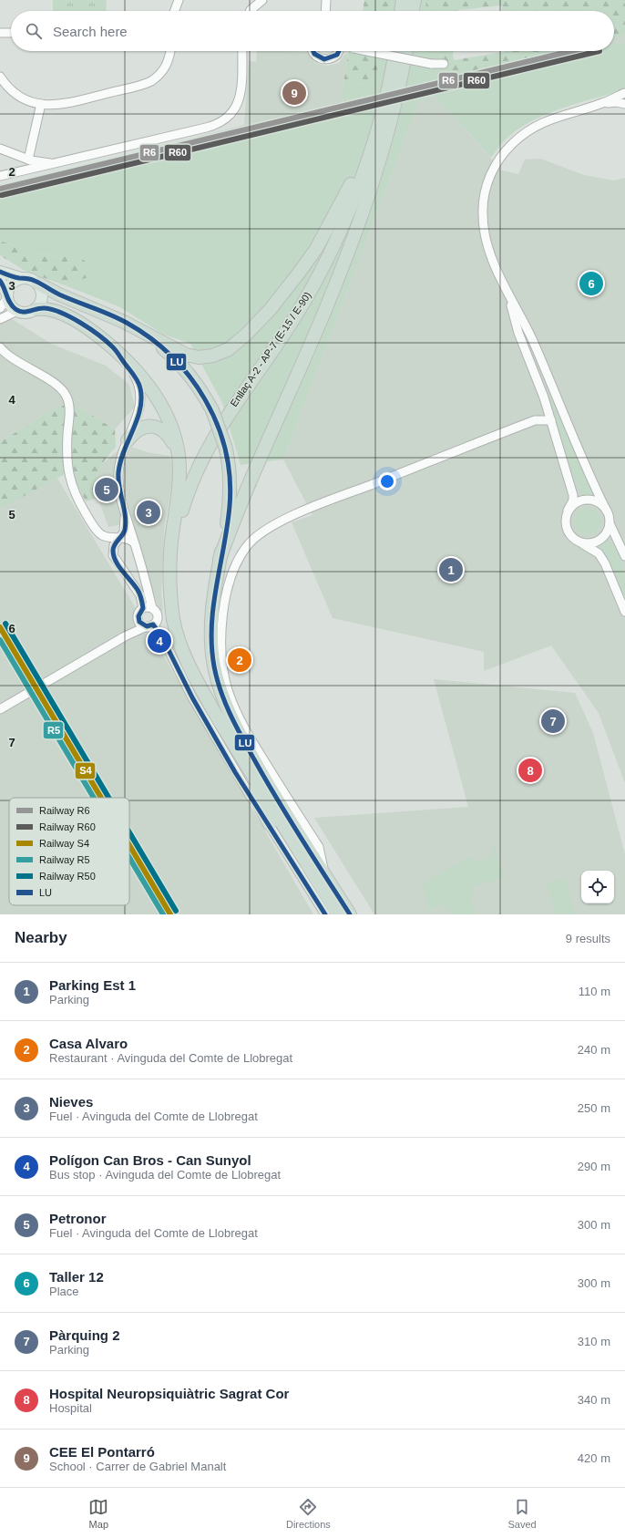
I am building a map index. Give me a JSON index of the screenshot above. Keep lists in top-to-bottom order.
{
  "streets": {
    "highway": ["Enllaç A-2 - AP-7 (E-15 / E-90)"]
  },
  "lines": [
    "rail line R6",
    "rail line R60",
    "transit line LU",
    "rail line R50",
    "rail line S4",
    "rail line R5"
  ],
  "legend": [
    "Railway R6",
    "Railway R60",
    "Railway S4",
    "Railway R5",
    "Railway R50",
    "LU"
  ],
  "page": {
    "search": "Search here",
    "pins": [
      "9",
      "6",
      "5",
      "3",
      "1",
      "4",
      "2",
      "7",
      "8"
    ],
    "heading": ["Nearby", "9 results"],
    "list": [
      {
        "mark": "1",
        "name": "Parking Est 1",
        "note": "Parking",
        "value": "110 m"
      },
      {
        "mark": "2",
        "name": "Casa Alvaro",
        "note": "Restaurant · Avinguda del Comte de Llobregat",
        "value": "240 m"
      },
      {
        "mark": "3",
        "name": "Nieves",
        "note": "Fuel · Avinguda del Comte de Llobregat",
        "value": "250 m"
      },
      {
        "mark": "4",
        "name": "Polígon Can Bros - Can Sunyol",
        "note": "Bus stop · Avinguda del Comte de Llobregat",
        "value": "290 m"
      },
      {
        "mark": "5",
        "name": "Petronor",
        "note": "Fuel · Avinguda del Comte de Llobregat",
        "value": "300 m"
      },
      {
        "mark": "6",
        "name": "Taller 12",
        "note": "Place",
        "value": "300 m"
      },
      {
        "mark": "7",
        "name": "Pàrquing 2",
        "note": "Parking",
        "value": "310 m"
      },
      {
        "mark": "8",
        "name": "Hospital Neuropsiquiàtric Sagrat Cor",
        "note": "Hospital",
        "value": "340 m"
      },
      {
        "mark": "9",
        "name": "CEE El Pontarró",
        "note": "School · Carrer de Gabriel Manalt",
        "value": "420 m"
      }
    ],
    "nav": ["Map", "Directions", "Saved"]
  },
  "grid": {
    "rows": [
      "2",
      "3",
      "4",
      "5",
      "6",
      "7"
    ]
  }
}
